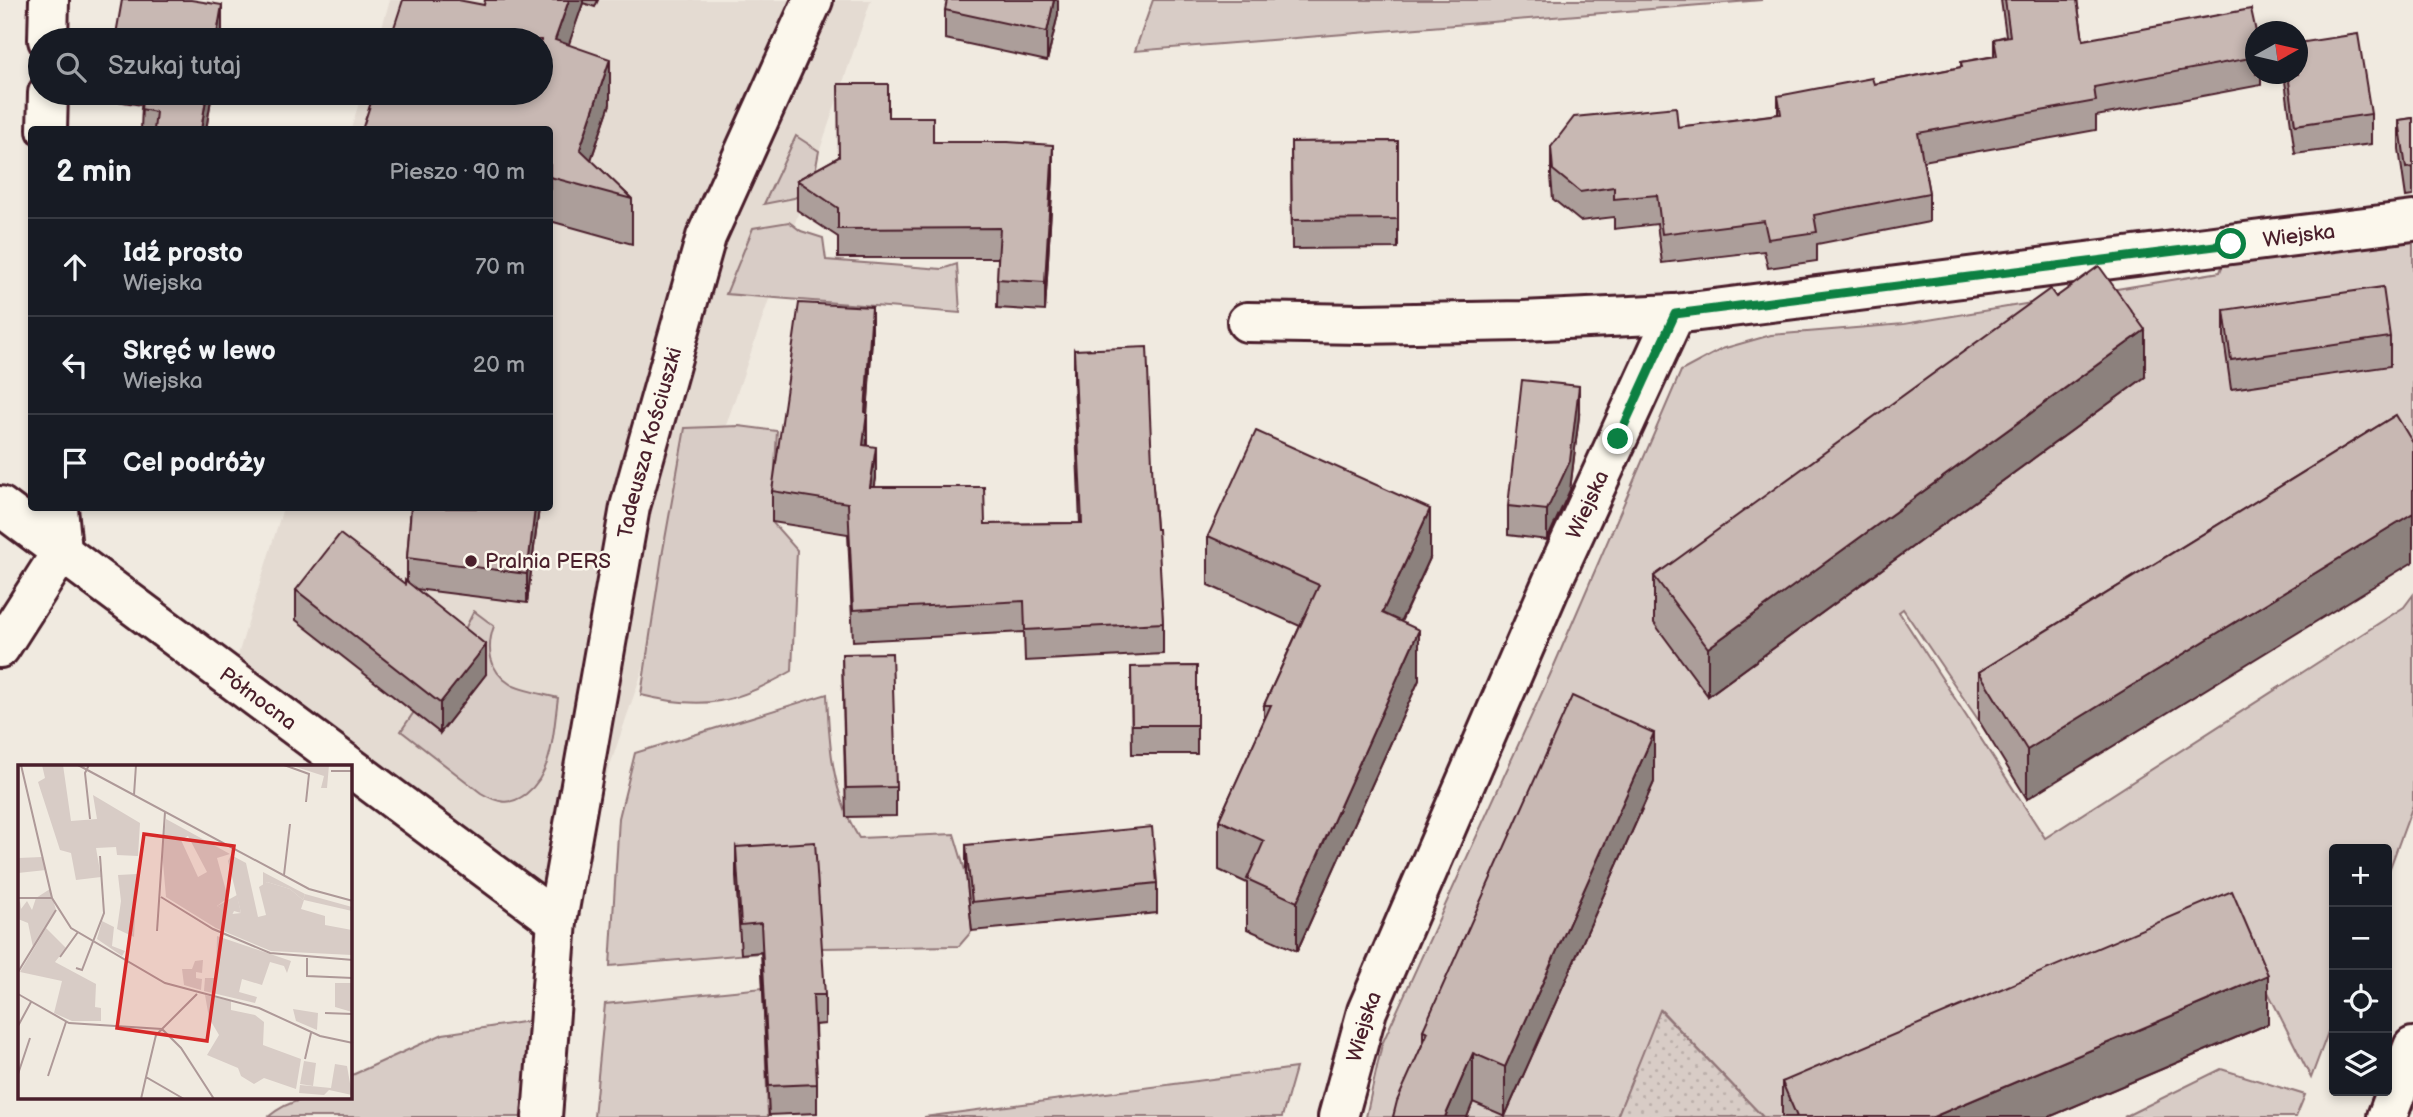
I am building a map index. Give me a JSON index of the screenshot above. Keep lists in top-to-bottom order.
{
  "streets": {
    "street": ["Wiejska", "Tadeusza Kościuszki", "Północna"]
  },
  "crossings": [
    ["Tadeusza Kościuszki", "Północna"]
  ],
  "places": ["Pralnia PERS"],
  "north": "right",
  "page": {
    "search": "Szukaj tutaj",
    "heading": ["2 min", "Pieszo · 90 m"],
    "list": [
      ["Idź prosto", "Wiejska", "70 m"],
      ["Skręć w lewo", "Wiejska", "20 m"],
      "Cel podróży"
    ],
    "map_buttons": ["+", "−"]
  }
}
